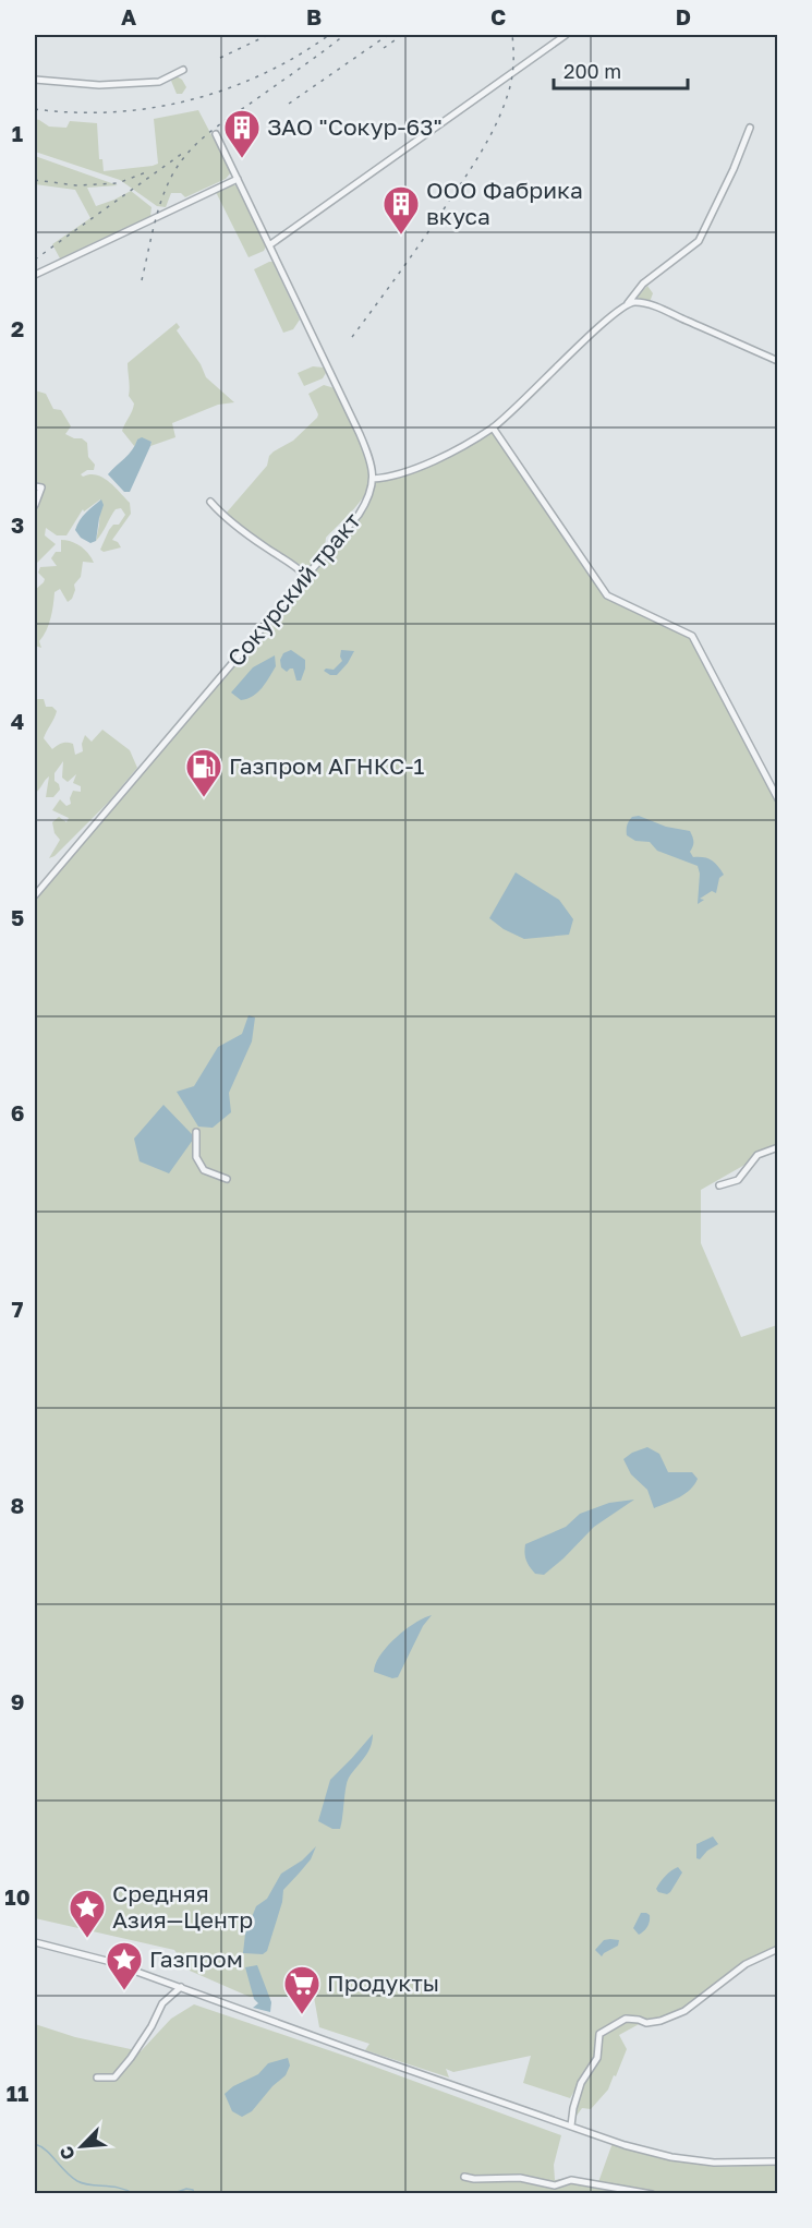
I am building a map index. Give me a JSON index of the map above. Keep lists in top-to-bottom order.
{
  "streets": {
    "street": ["Сокурский тракт"]
  },
  "places": {
    "building": ["ЗАО \"Сокур-63\"", "ООО Фабрика вкуса"],
    "fuel station": ["Газпром АГНКС-1"],
    "place": ["Средняя Азия—Центр", "Газпром"],
    "supermarket": ["Продукты"]
  },
  "scale_bar": "200 m",
  "north": "bottom left",
  "grid": {
    "columns": [
      "A",
      "B",
      "C",
      "D"
    ],
    "rows": [
      "1",
      "2",
      "3",
      "4",
      "5",
      "6",
      "7",
      "8",
      "9",
      "10",
      "11"
    ]
  }
}
